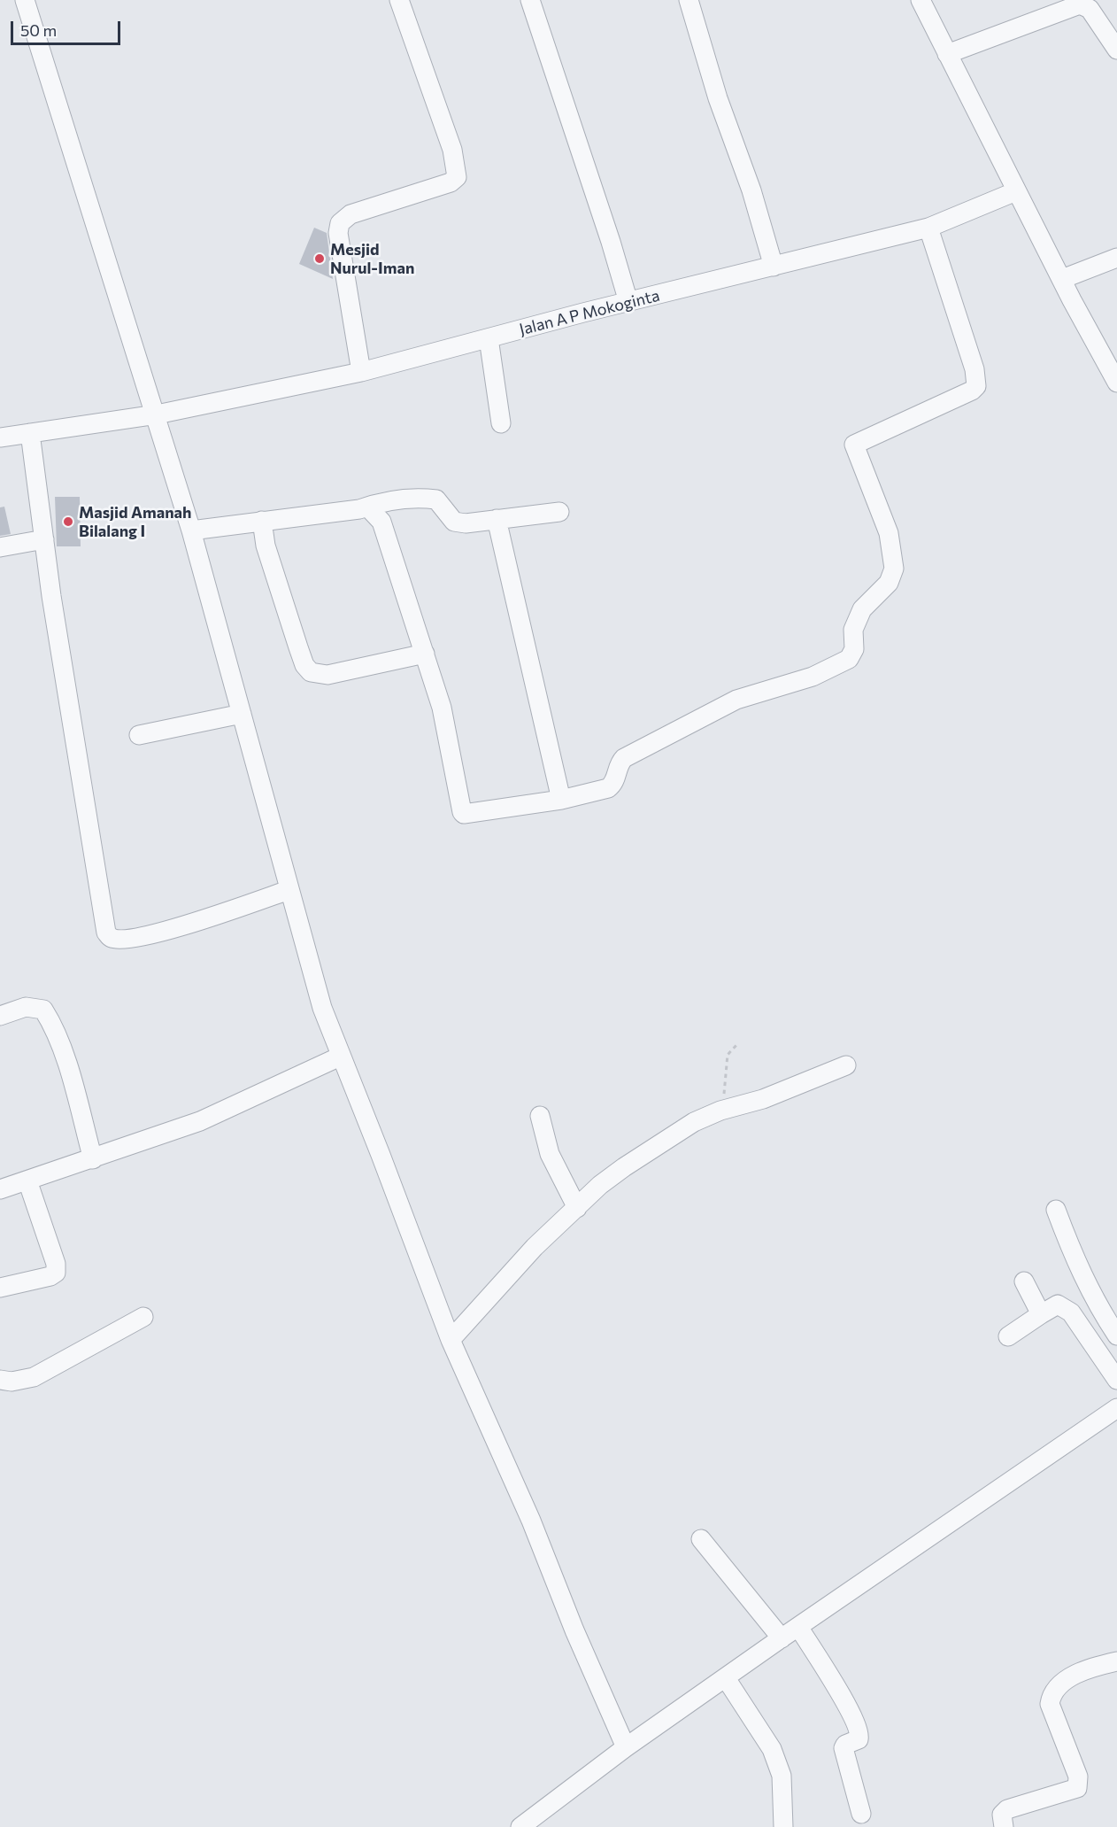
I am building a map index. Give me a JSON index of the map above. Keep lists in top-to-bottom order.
{
  "streets": {
    "street": ["Jalan A P Mokoginta"]
  },
  "places": ["Mesjid Nurul-Iman", "Masjid Amanah Bilalang I"],
  "scale_bar": "50 m"
}
